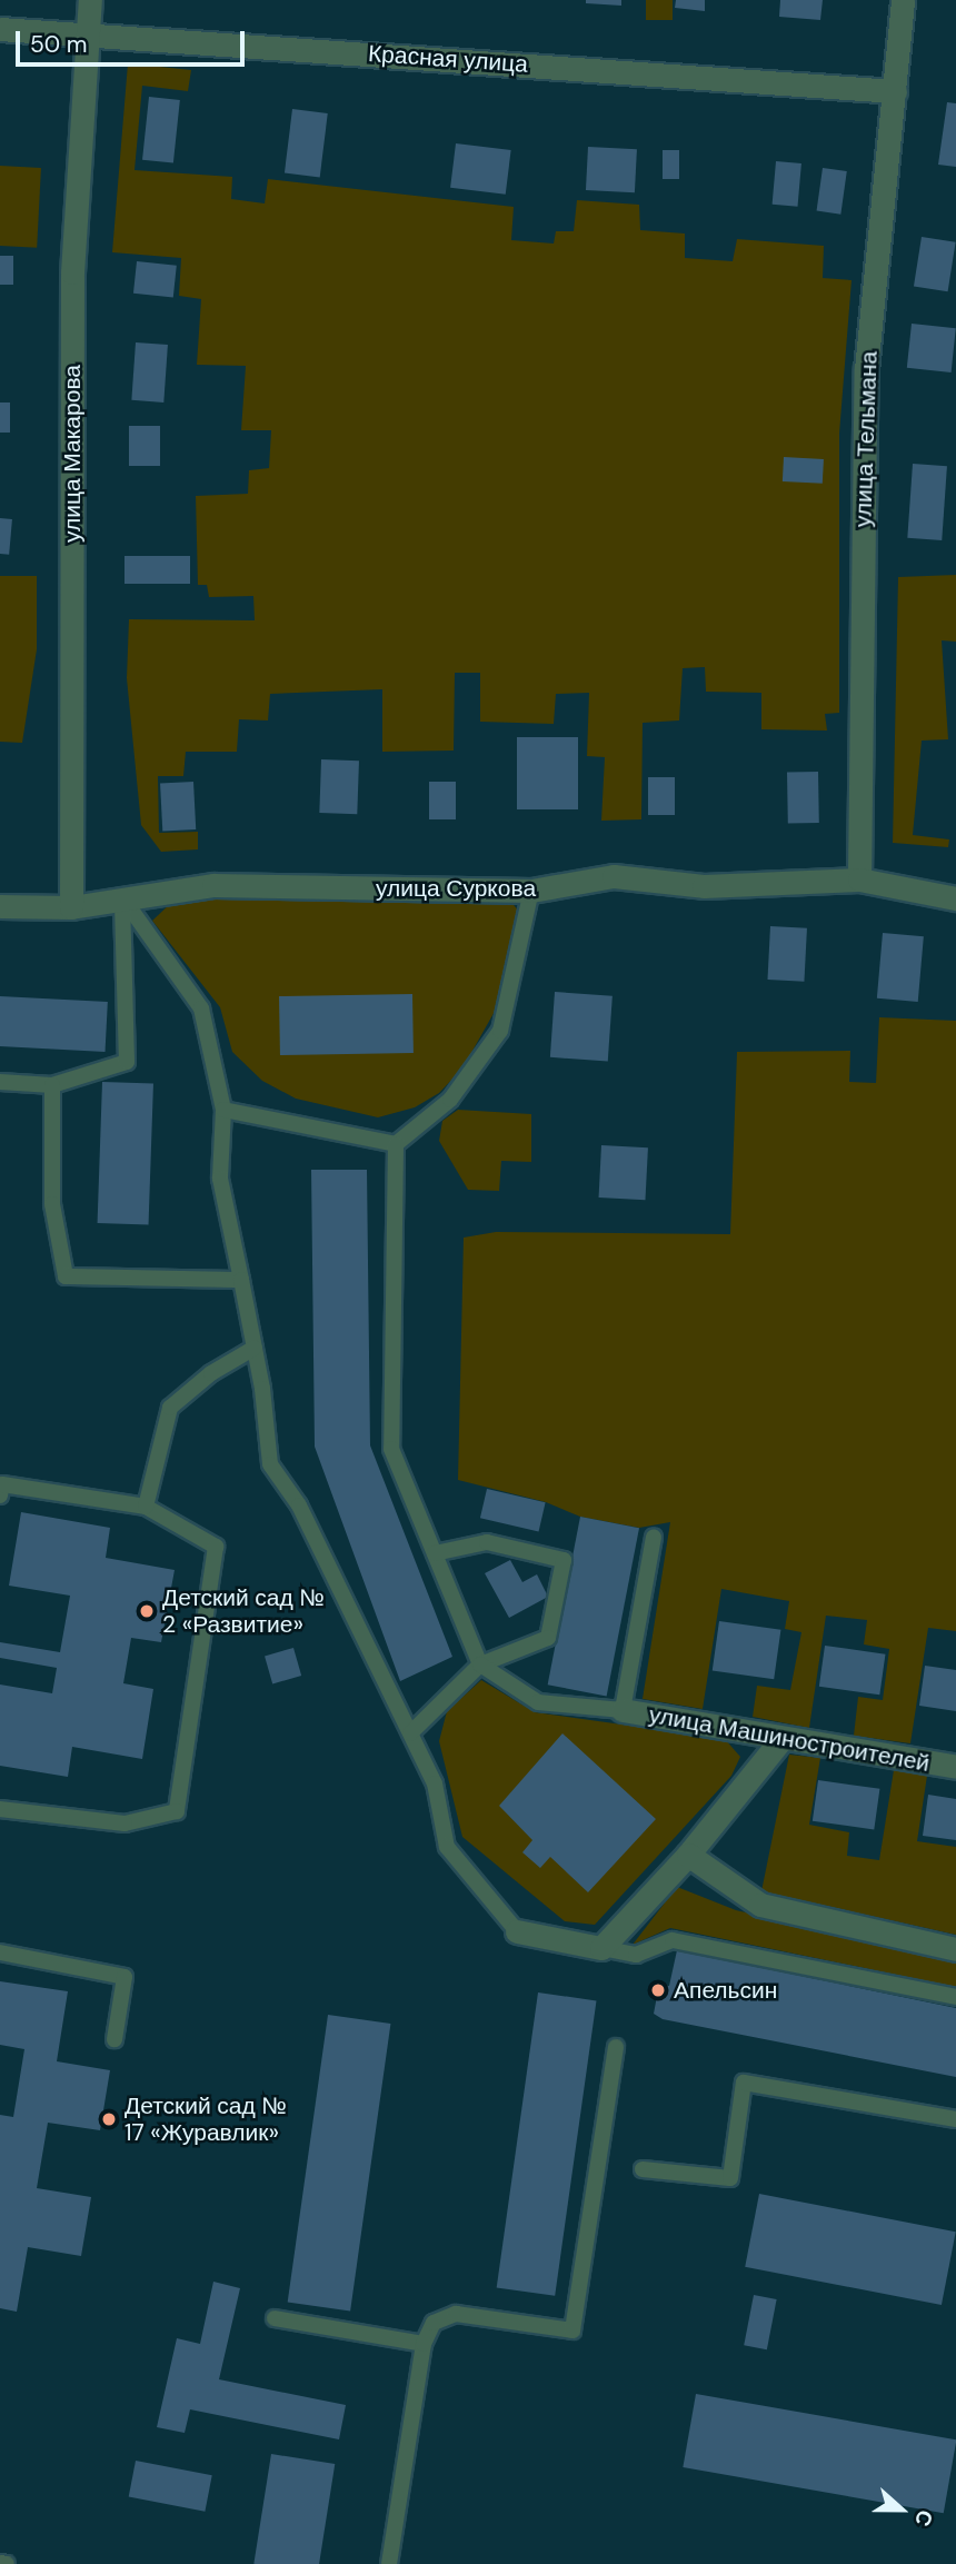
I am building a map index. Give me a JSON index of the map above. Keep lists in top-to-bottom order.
{
  "streets": {
    "street": [
      "Красная улица",
      "улица Тельмана",
      "улица Макарова",
      "улица Суркова",
      "улица Машиностроителей"
    ]
  },
  "crossings": [
    ["Красная улица", "улица Тельмана"],
    ["Красная улица", "улица Макарова"],
    ["улица Тельмана", "улица Суркова"],
    ["улица Макарова", "улица Суркова"]
  ],
  "places": ["Детский сад № 2 «Развитие»", "Апельсин", "Детский сад № 17 «Журавлик»"],
  "scale_bar": "50 m",
  "north": "right"
}
